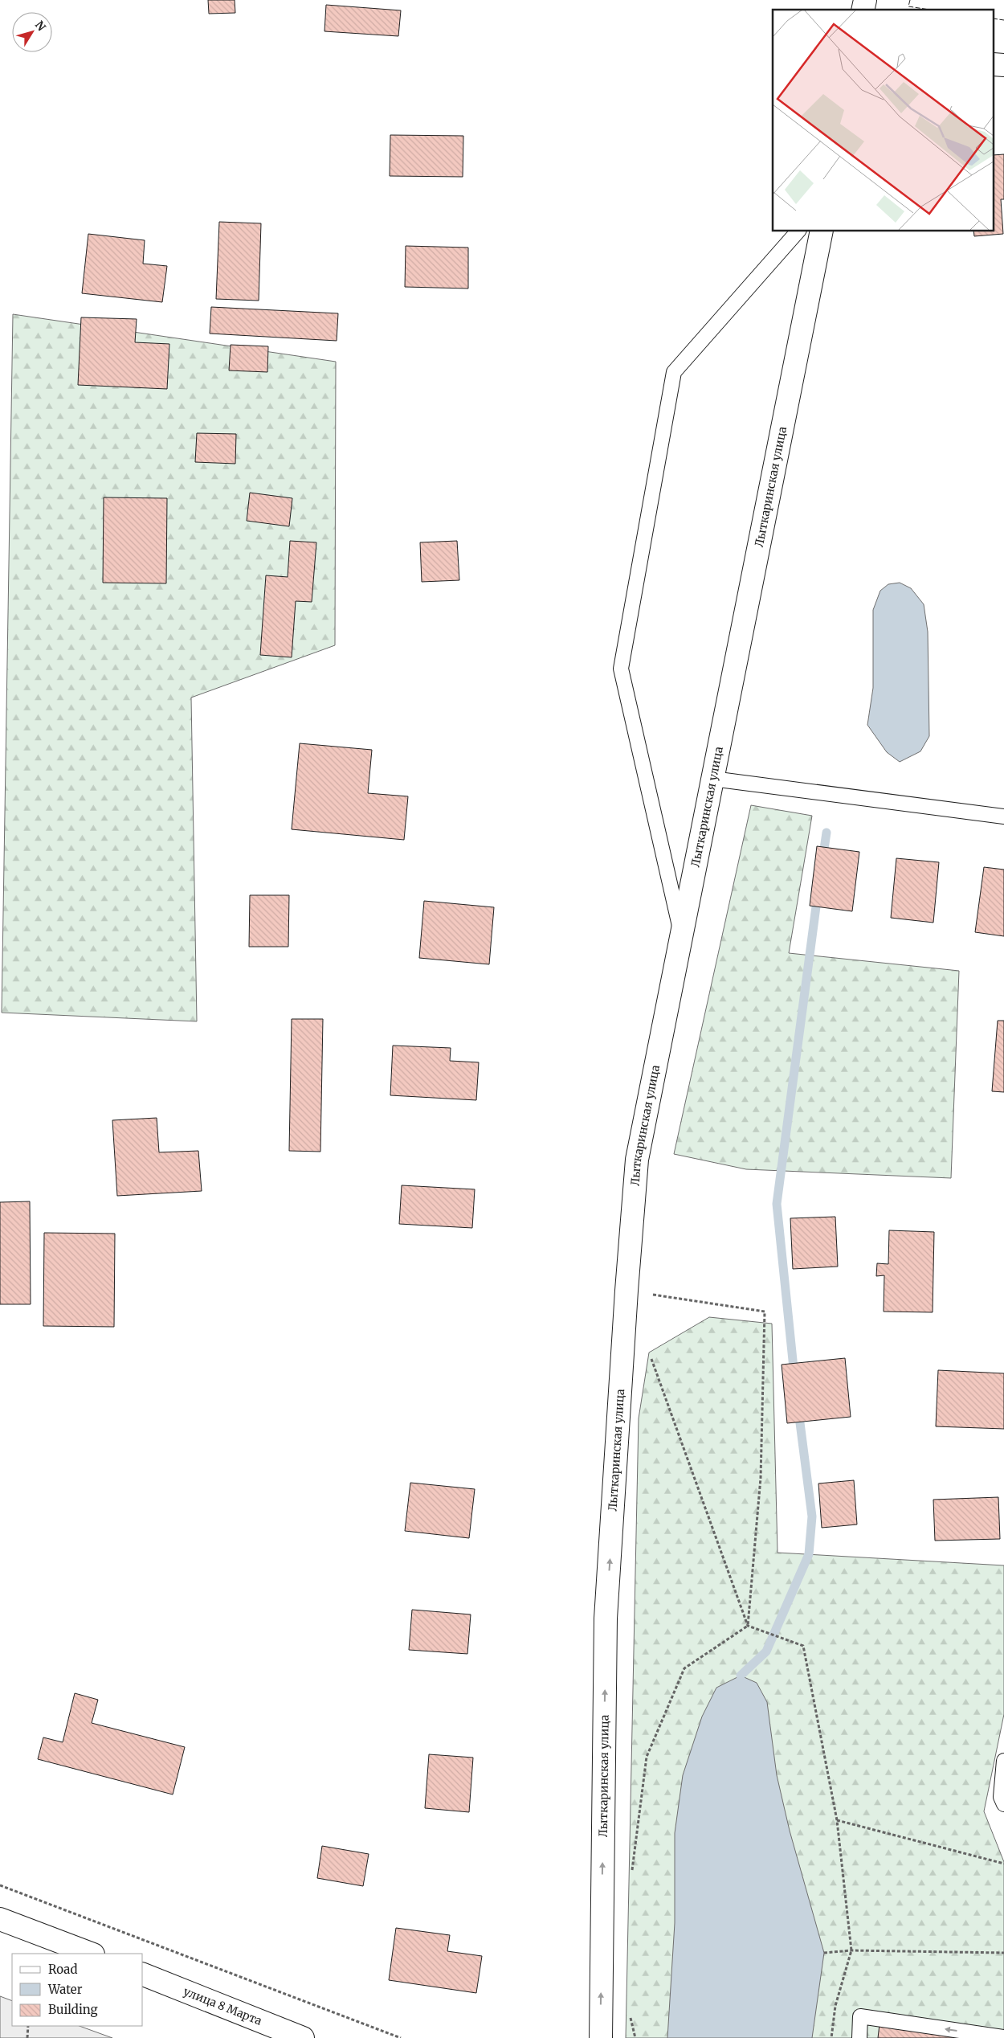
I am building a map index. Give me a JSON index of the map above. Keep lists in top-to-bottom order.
{
  "streets": {
    "street": ["Лыткаринская улица", "улица 8 Марта"]
  },
  "one_way": ["Лыткаринская улица"],
  "legend": ["Road", "Water", "Building"],
  "north": "top right"
}
